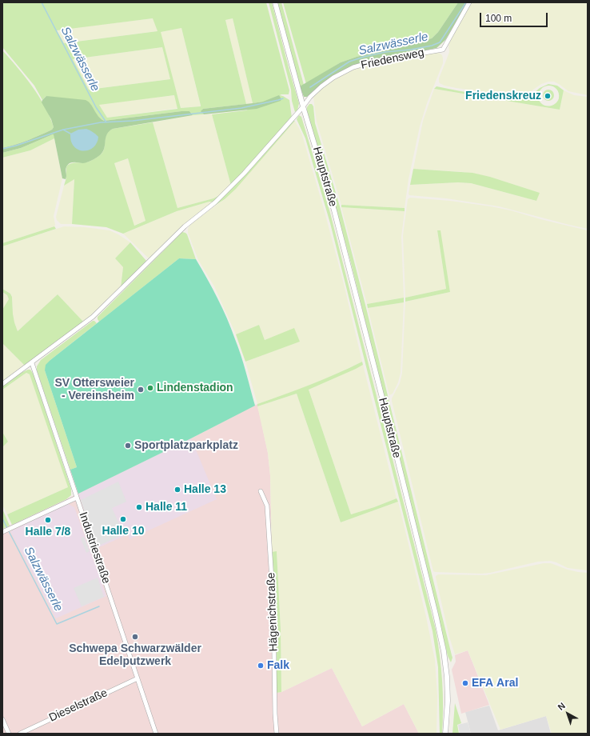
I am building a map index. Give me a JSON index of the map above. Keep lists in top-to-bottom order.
{
  "streets": {
    "street": [
      "Friedensweg",
      "Hauptstraße",
      "Industriestraße",
      "Hägenichstraße",
      "Dieselstraße"
    ]
  },
  "crossings": [
    ["Friedensweg", "Hauptstraße"],
    ["Friedensweg", "Industriestraße"],
    ["Industriestraße", "Dieselstraße"]
  ],
  "water": ["Salzwässerle"],
  "places": [
    "Friedenskreuz",
    "Lindenstadion",
    "SV Ottersweier - Vereinsheim",
    "Sportplatzparkplatz",
    "Halle 13",
    "Halle 11",
    "Halle 10",
    "Halle 7/8",
    "Schwepa Schwarzwälder Edelputzwerk",
    "Falk",
    "EFA Aral"
  ],
  "scale_bar": "100 m",
  "north": "top left"
}
